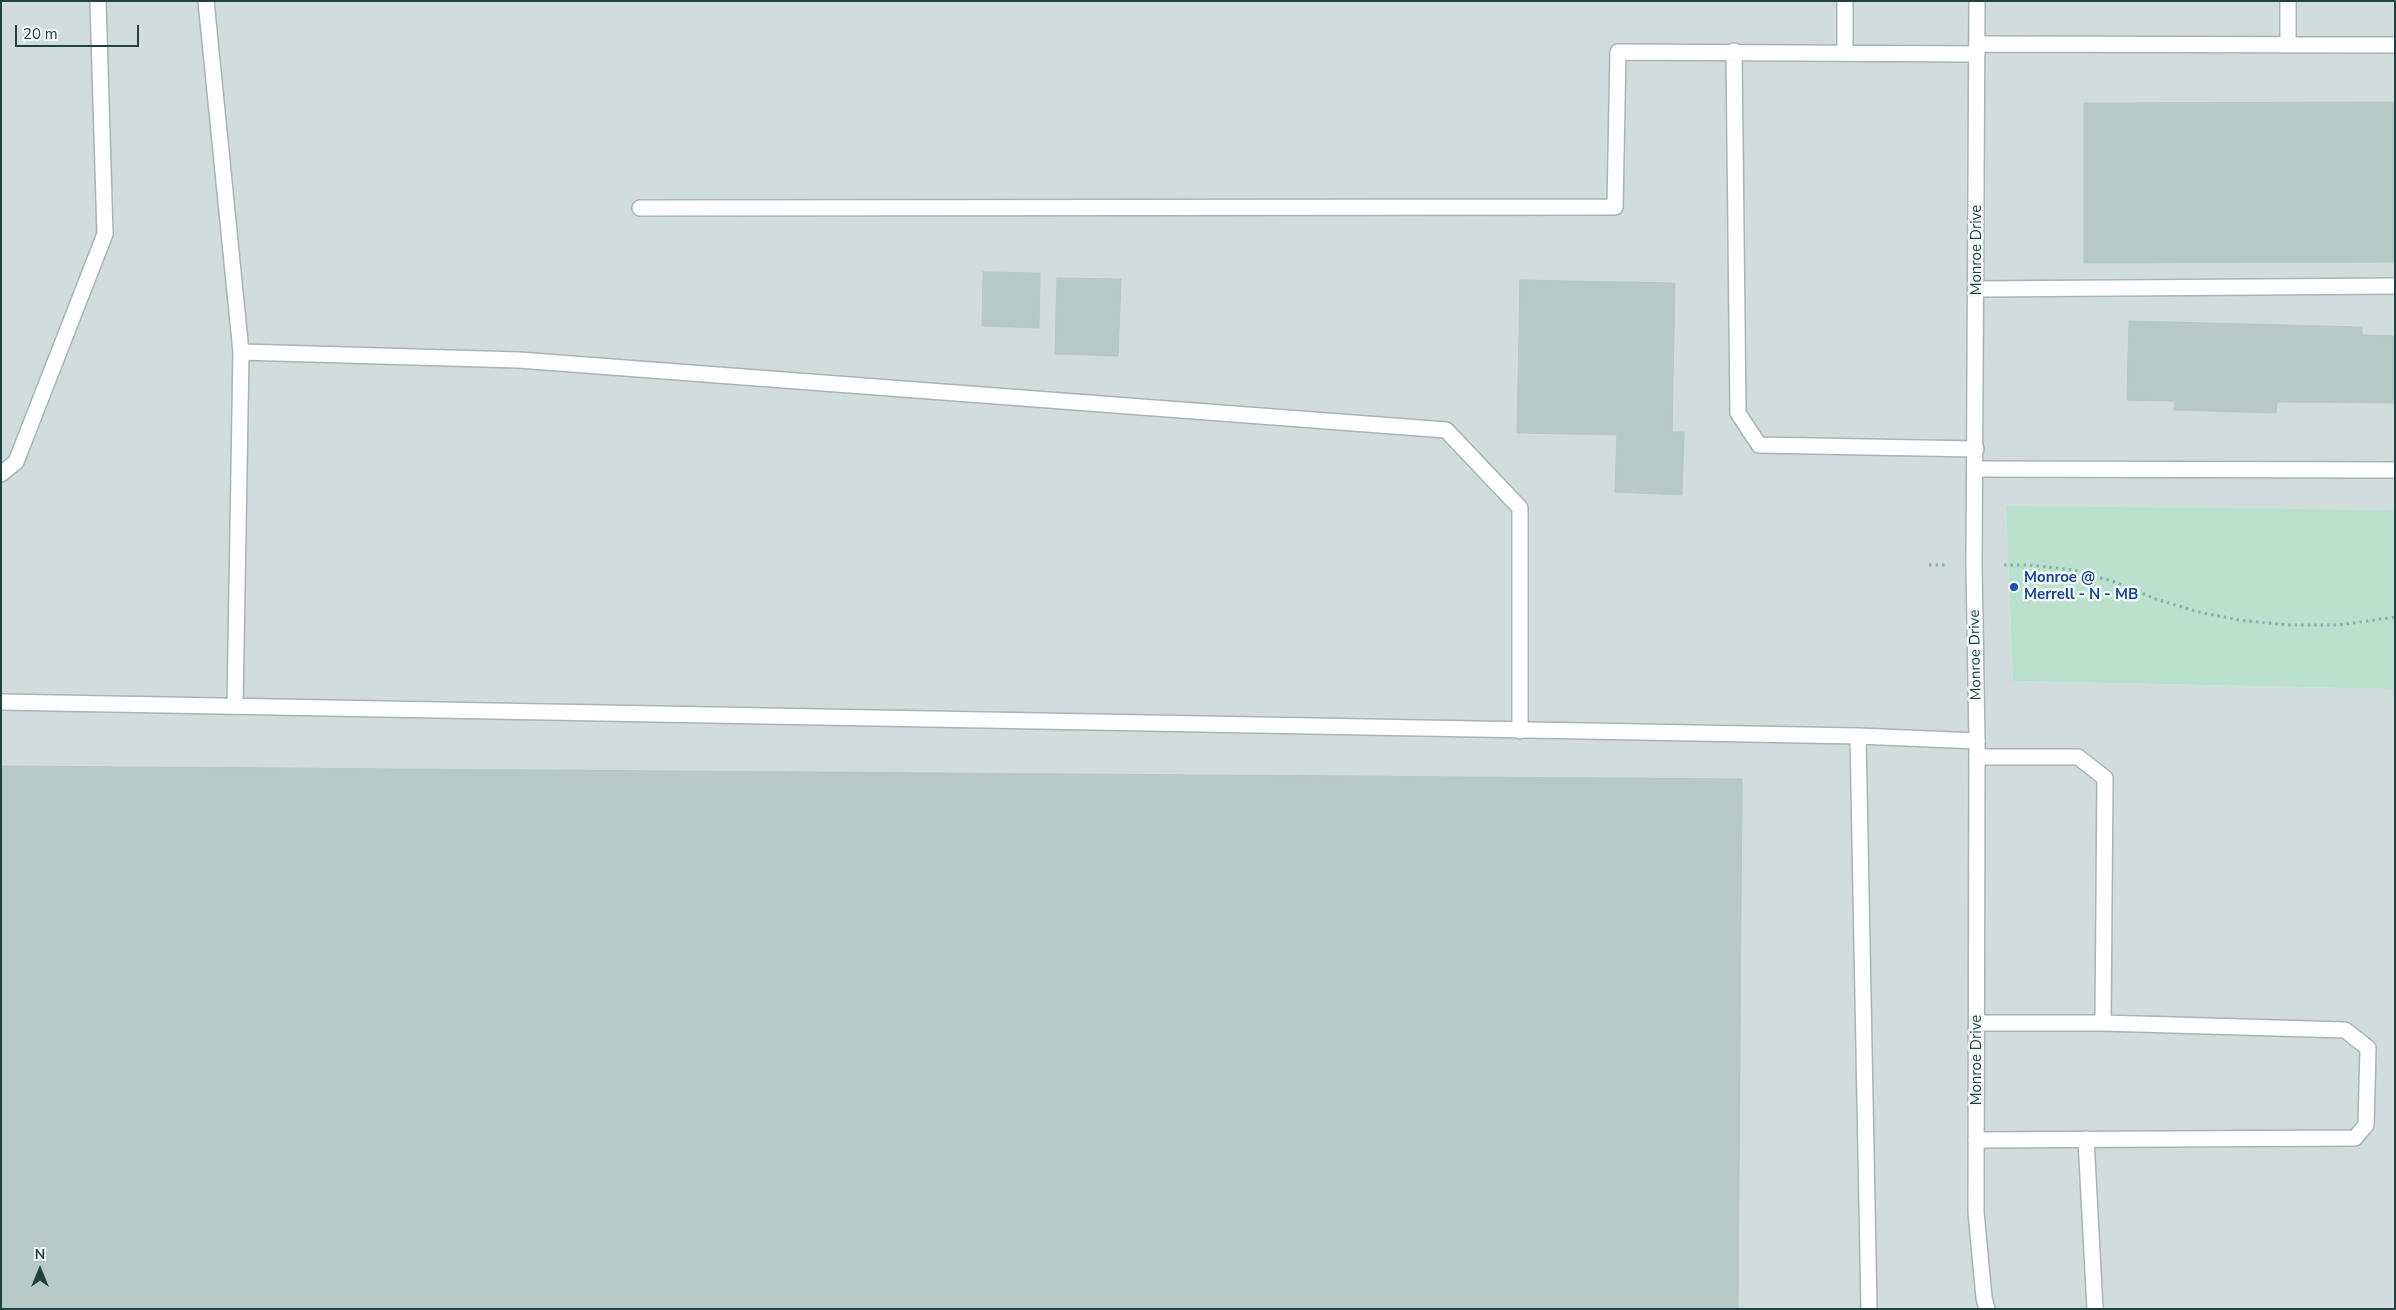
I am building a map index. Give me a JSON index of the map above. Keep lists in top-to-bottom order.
{
  "streets": {
    "street": ["Monroe Drive"]
  },
  "places": ["Monroe @ Merrell - N - MB"],
  "scale_bar": "20 m",
  "north": "top"
}
